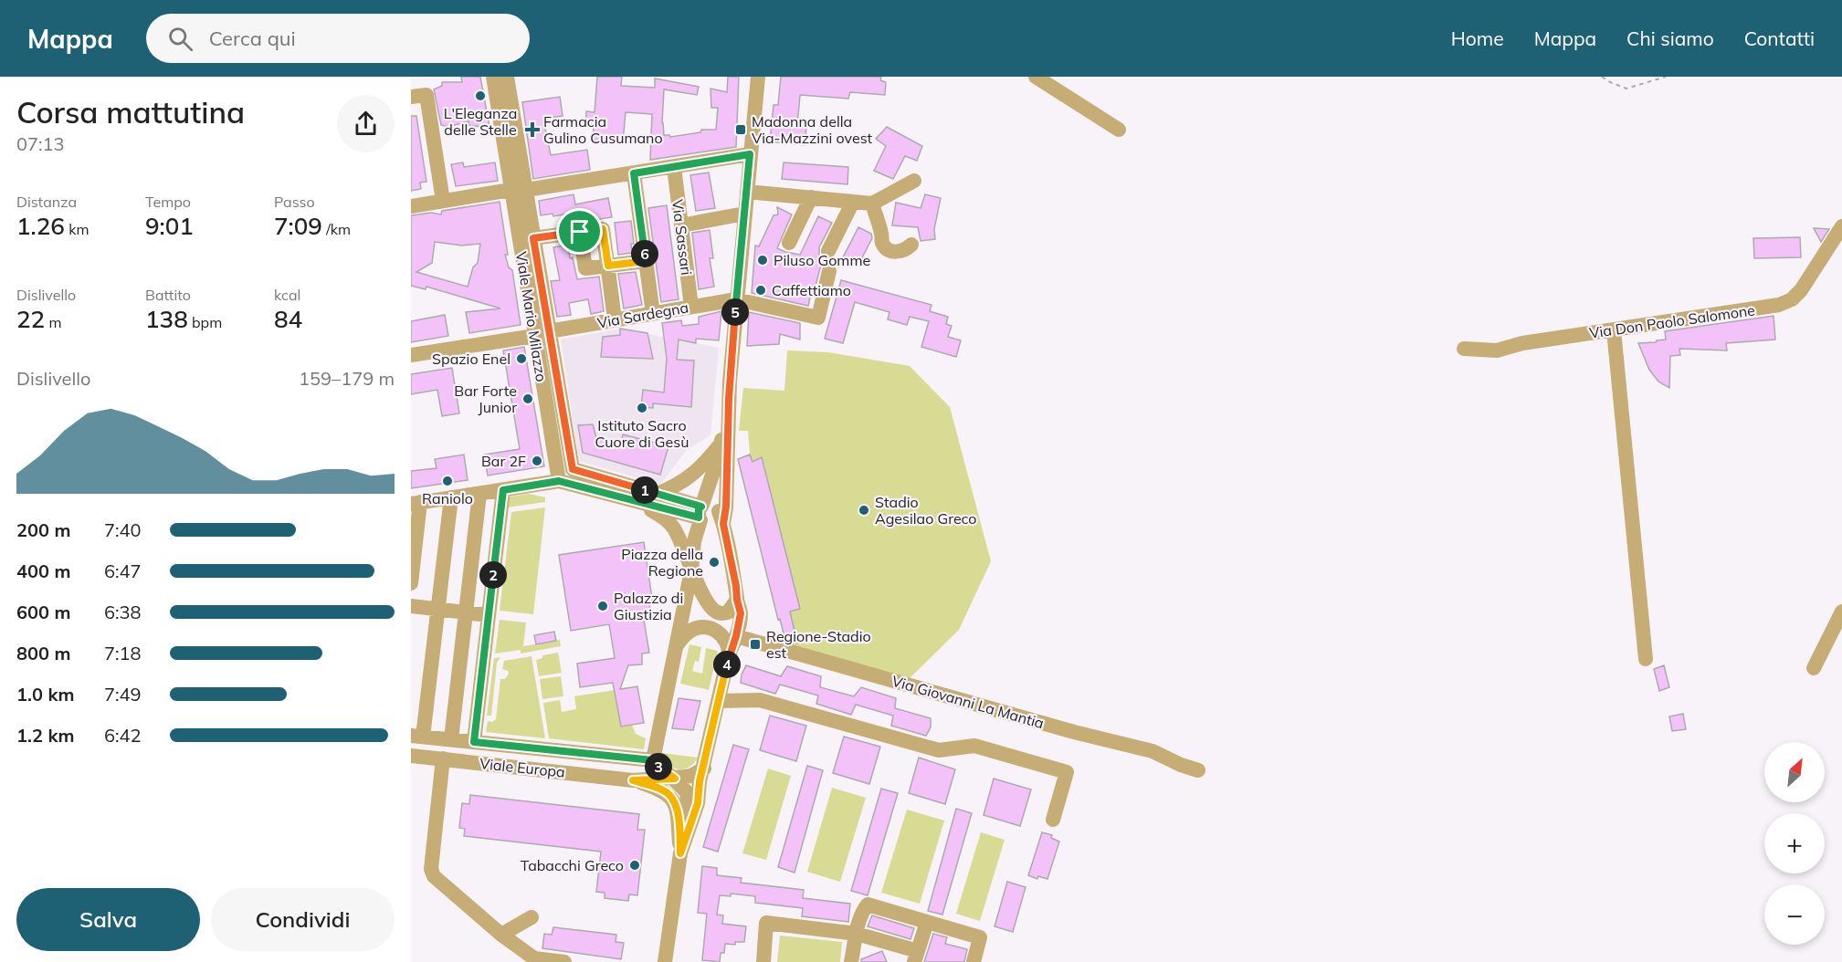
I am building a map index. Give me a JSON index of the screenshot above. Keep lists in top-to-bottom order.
{
  "streets": {
    "street": [
      "Via Sassari",
      "Via Sardegna",
      "Viale Mario Milazzo",
      "Via Don Paolo Salomone",
      "Via Giovanni La Mantia",
      "Viale Europa"
    ]
  },
  "crossings": [
    ["Via Sassari", "Via Sardegna"],
    ["Via Sardegna", "Viale Mario Milazzo"]
  ],
  "places": {
    "other": [
      "L'Eleganza delle Stelle",
      "Piluso Gomme",
      "Caffettiamo",
      "Spazio Enel",
      "Bar Forte Junior",
      "Istituto Sacro Cuore di Gesù",
      "Bar 2F",
      "Raniolo",
      "Stadio Agesilao Greco",
      "Piazza della Regione",
      "Palazzo di Giustizia",
      "Tabacchi Greco"
    ],
    "health": ["Farmacia Gulino Cusumano"],
    "transit": ["Madonna della Via-Mazzini ovest", "Regione-Stadio est"]
  },
  "north": "top right",
  "page": {
    "header": "Mappa",
    "search": "Cerca qui",
    "nav": [
      "Home",
      "Mappa",
      "Chi siamo",
      "Contatti"
    ],
    "heading": ["Corsa mattutina", "07:13"],
    "stats": [
      ["Distanza", "1.26 km"],
      ["Tempo", "9:01"],
      ["Passo", "7:09 /km"],
      ["Dislivello", "22 m"],
      ["Battito", "138 bpm"],
      ["kcal", "84"]
    ],
    "pins": [
      "6",
      "5",
      "1",
      "2",
      "4",
      "3"
    ],
    "chart": ["Dislivello", "159–179 m"],
    "list": [
      {
        "name": "200 m",
        "note": "7:40"
      },
      {
        "name": "400 m",
        "note": "6:47"
      },
      {
        "name": "600 m",
        "note": "6:38"
      },
      {
        "name": "800 m",
        "note": "7:18"
      },
      {
        "name": "1.0 km",
        "note": "7:49"
      },
      {
        "name": "1.2 km",
        "note": "6:42"
      }
    ],
    "map_buttons": ["+", "−"],
    "buttons": ["Salva", "Condividi"]
  }
}
